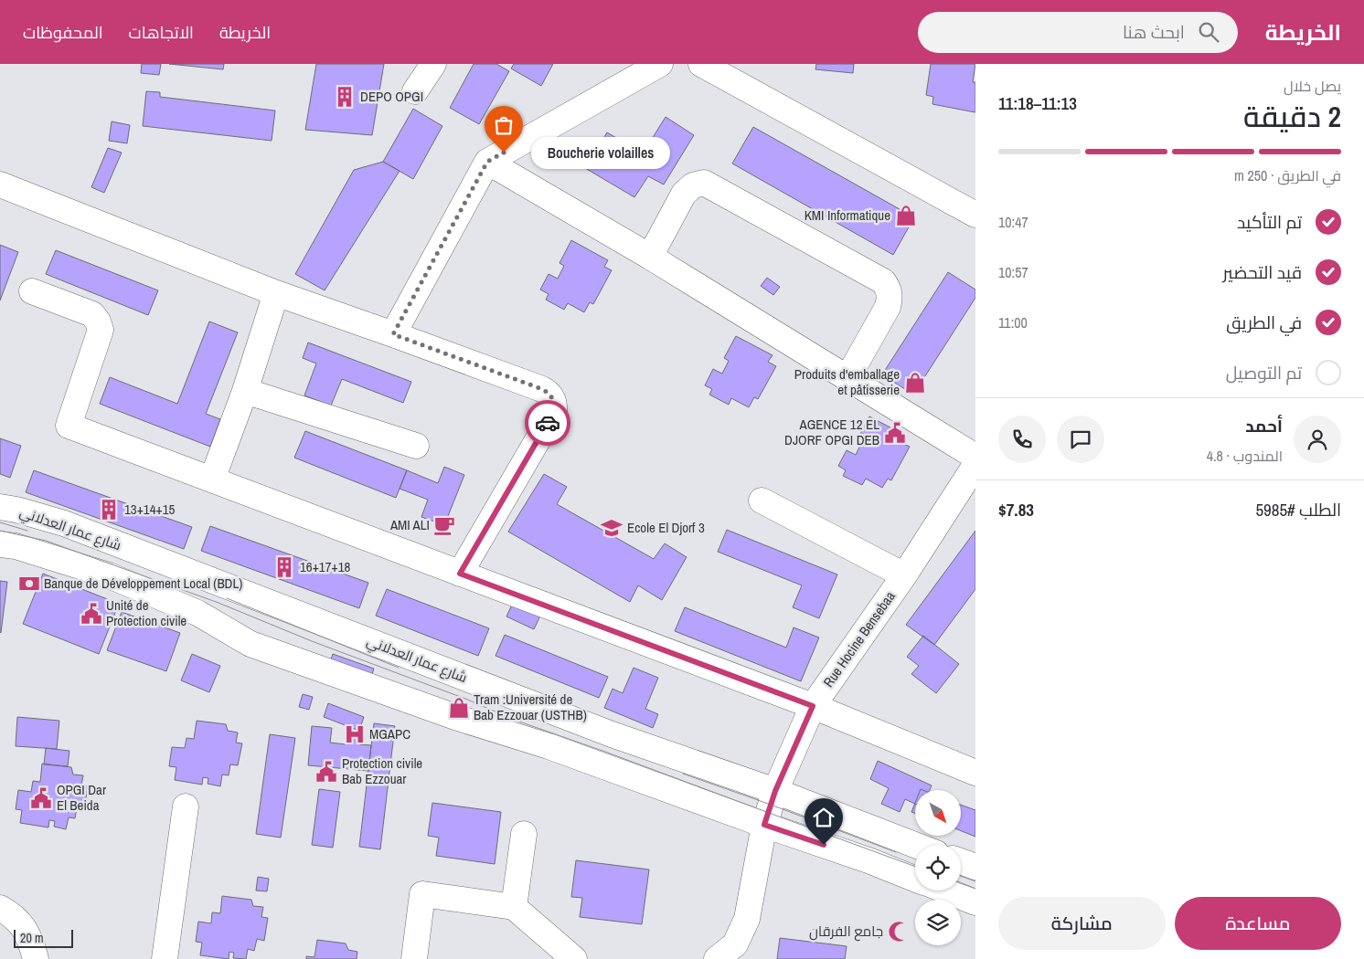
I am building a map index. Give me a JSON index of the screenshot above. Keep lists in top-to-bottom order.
{
  "streets": {
    "street": ["شارع عمار العدلاني", "Rue Hocine Bensebaa"]
  },
  "crossings": [
    ["شارع عمار العدلاني", "Rue Hocine Bensebaa"]
  ],
  "places": {
    "building": ["DEPO OPGI", "13+14+15", "16+17+18"],
    "other": ["Boucherie volailles"],
    "shop": ["KMI Informatique", "Produits d'emballage et pâtisserie", "Tram :Université de Bab Ezzouar (USTHB)"],
    "public building": [
      "AGENCE 12 EL DJORF OPGI DEB",
      "Unité de Protection civile",
      "Protection civile Bab Ezzouar",
      "OPGI Dar El Beida"
    ],
    "cafe": ["AMI ALI"],
    "school or university": ["Ecole El Djorf 3"],
    "bank": ["Banque de Développement Local (BDL)"],
    "hospital": ["MGAPC"],
    "mosque": ["جامع الفرقان"]
  },
  "scale_bar": "20 m",
  "north": "bottom right",
  "page": {
    "header": "الخريطة",
    "search": "ابحث هنا",
    "nav": ["الخريطة", "الاتجاهات", "المحفوظات"],
    "heading": ["2 دقيقة", "يصل خلال", "11:13–11:18"],
    "panel": [
      "أحمد",
      "المندوب · 4.8",
      "الطلب #5985",
      "$7.83"
    ],
    "bubble": "Boucherie volailles",
    "bar": "في الطريق · 250 m",
    "list": [
      ["تم التأكيد", "10:47"],
      ["قيد التحضير", "10:57"],
      ["في الطريق", "11:00"],
      "تم التوصيل"
    ],
    "buttons": ["مساعدة", "مشاركة"],
    "scale": "20 m"
  }
}
